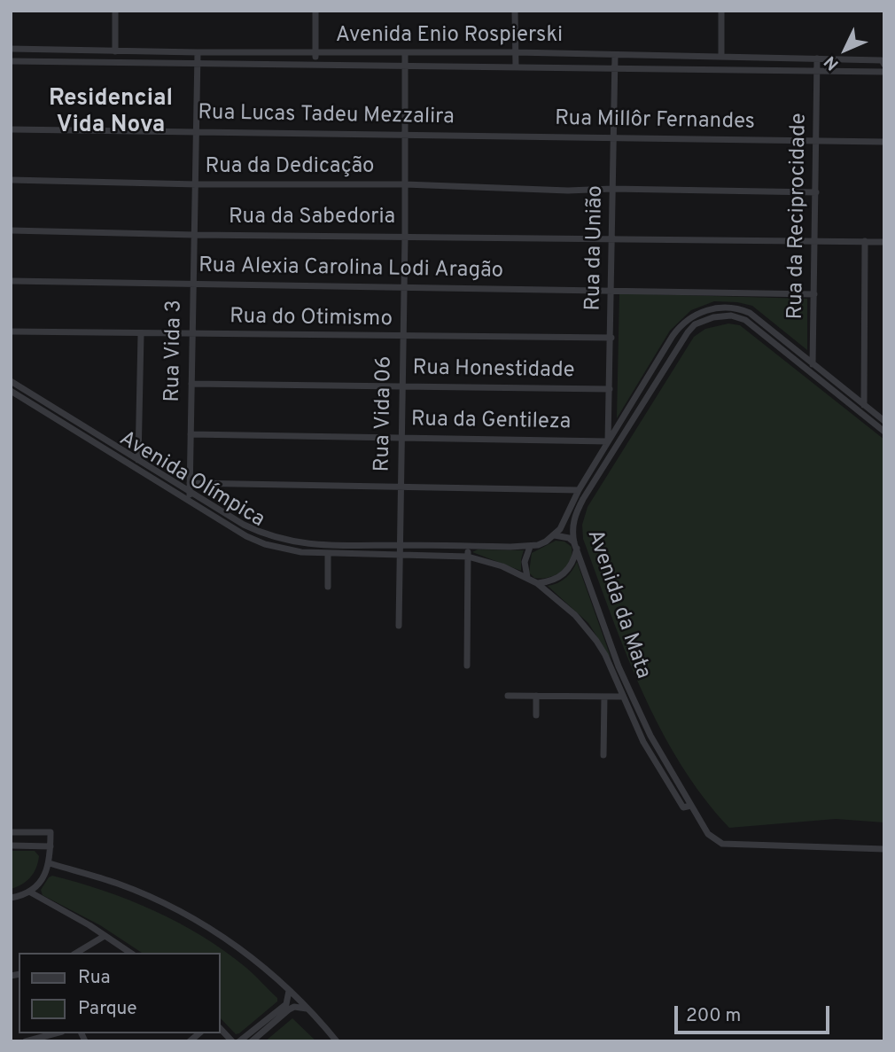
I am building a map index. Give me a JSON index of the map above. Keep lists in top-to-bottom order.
{
  "streets": {
    "street": [
      "Avenida Enio Rospierski",
      "Rua Lucas Tadeu Mezzalira",
      "Rua Millôr Fernandes",
      "Rua da Dedicação",
      "Rua da Reciprocidade",
      "Rua da Sabedoria",
      "Rua da União",
      "Rua Alexia Carolina Lodi Aragão",
      "Rua do Otimismo",
      "Rua Vida 3",
      "Rua Honestidade",
      "Rua Vida 06",
      "Rua da Gentileza",
      "Avenida Olímpica",
      "Avenida da Mata"
    ]
  },
  "crossings": [
    ["Avenida Enio Rospierski", "Rua da Reciprocidade"],
    ["Avenida Enio Rospierski", "Rua da União"],
    ["Avenida Enio Rospierski", "Rua Vida 3"],
    ["Avenida Enio Rospierski", "Rua Vida 06"],
    ["Rua Lucas Tadeu Mezzalira", "Rua Millôr Fernandes"],
    ["Rua Lucas Tadeu Mezzalira", "Rua Vida 3"],
    ["Rua Lucas Tadeu Mezzalira", "Rua Vida 06"],
    ["Rua Millôr Fernandes", "Rua da Reciprocidade"],
    ["Rua Millôr Fernandes", "Rua da União"],
    ["Rua da Dedicação", "Rua da Reciprocidade"],
    ["Rua da Dedicação", "Rua da União"],
    ["Rua da Dedicação", "Rua Vida 3"],
    ["Rua da Dedicação", "Rua Vida 06"],
    ["Rua da Reciprocidade", "Rua da Sabedoria"],
    ["Rua da Reciprocidade", "Rua Alexia Carolina Lodi Aragão"],
    ["Rua da Reciprocidade", "Avenida da Mata"],
    ["Rua da Sabedoria", "Rua da União"],
    ["Rua da Sabedoria", "Rua Vida 3"],
    ["Rua da Sabedoria", "Rua Vida 06"],
    ["Rua da União", "Rua Alexia Carolina Lodi Aragão"],
    ["Rua da União", "Rua do Otimismo"],
    ["Rua da União", "Rua Honestidade"],
    ["Rua da União", "Rua da Gentileza"],
    ["Rua da União", "Avenida da Mata"],
    ["Rua Alexia Carolina Lodi Aragão", "Rua Vida 3"],
    ["Rua Alexia Carolina Lodi Aragão", "Rua Vida 06"],
    ["Rua do Otimismo", "Rua Vida 3"],
    ["Rua do Otimismo", "Rua Vida 06"],
    ["Rua Vida 3", "Rua Honestidade"],
    ["Rua Vida 3", "Rua da Gentileza"],
    ["Rua Vida 3", "Avenida Olímpica"],
    ["Rua Honestidade", "Rua Vida 06"],
    ["Rua Vida 06", "Rua da Gentileza"],
    ["Rua Vida 06", "Avenida Olímpica"],
    ["Rua da Gentileza", "Avenida da Mata"],
    ["Avenida Olímpica", "Avenida da Mata"]
  ],
  "districts": ["Residencial Vida Nova"],
  "legend": ["Rua", "Parque"],
  "scale_bar": "200 m",
  "north": "bottom left"
}
